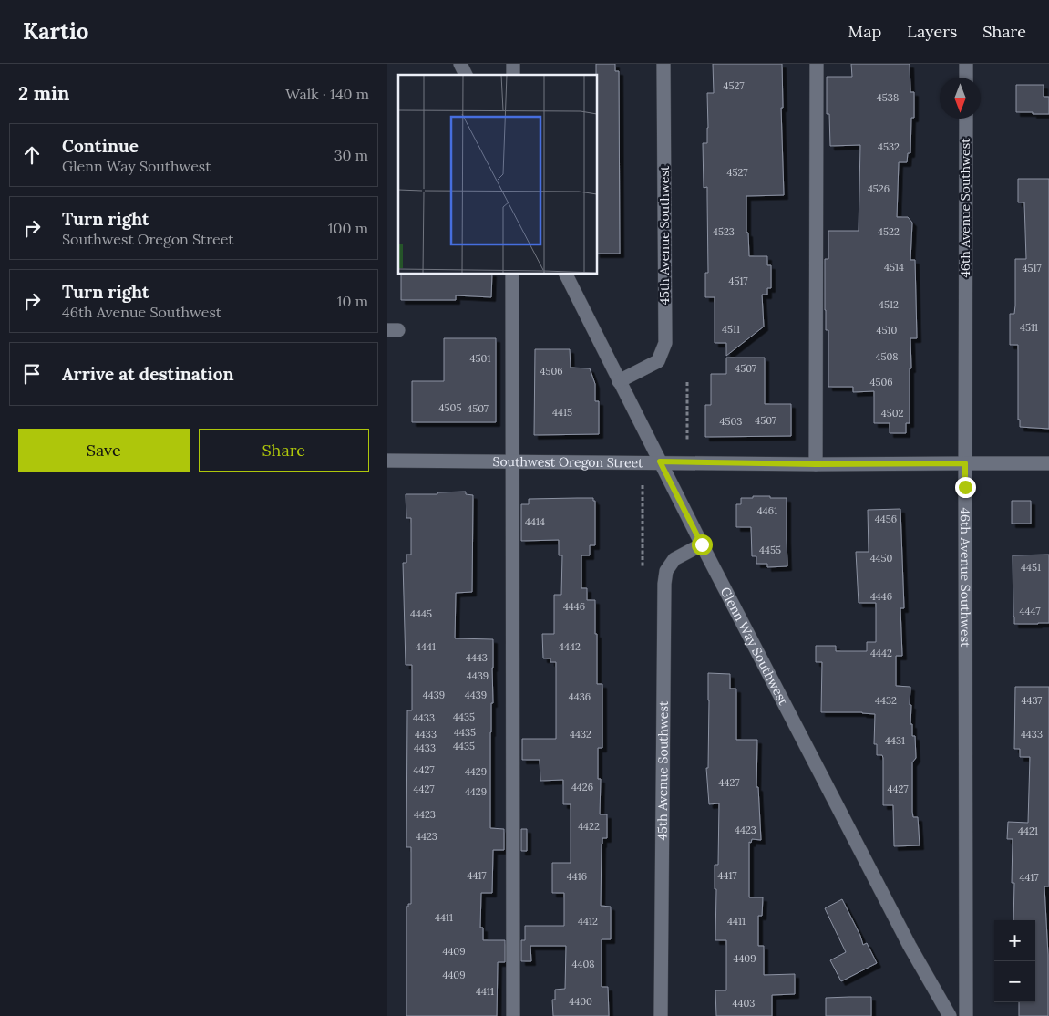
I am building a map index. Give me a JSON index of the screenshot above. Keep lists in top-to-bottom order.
{
  "streets": {
    "street": [
      "46th Avenue Southwest",
      "45th Avenue Southwest",
      "Southwest Oregon Street",
      "Glenn Way Southwest"
    ]
  },
  "crossings": [
    ["46th Avenue Southwest", "Southwest Oregon Street"],
    ["45th Avenue Southwest", "Glenn Way Southwest"],
    ["Southwest Oregon Street", "Glenn Way Southwest"]
  ],
  "house_numbers": [
    "4527",
    "4538",
    "4532",
    "4527",
    "4526",
    "4523",
    "4522",
    "4514",
    "4517",
    "4517",
    "4512",
    "4511",
    "4511",
    "4510",
    "4508",
    "4501",
    "4507",
    "4506",
    "4506",
    "4505",
    "4507",
    "4415",
    "4502",
    "4507",
    "4503",
    "4461",
    "4456",
    "4414",
    "4455",
    "4450",
    "4451",
    "4446",
    "4446",
    "4447",
    "4445",
    "4441",
    "4442",
    "4442",
    "4443",
    "4439",
    "4439",
    "4439",
    "4436",
    "4432",
    "4437",
    "4435",
    "4433",
    "4435",
    "4433",
    "4432",
    "4433",
    "4431",
    "4435",
    "4433",
    "4427",
    "4429",
    "4427",
    "4426",
    "4427",
    "4427",
    "4429",
    "4423",
    "4422",
    "4423",
    "4421",
    "4423",
    "4417",
    "4417",
    "4416",
    "4417",
    "4411",
    "4412",
    "4411",
    "4409",
    "4409",
    "4408",
    "4409",
    "4411",
    "4400",
    "4403"
  ],
  "north": "bottom",
  "page": {
    "header": "Kartio",
    "nav": ["Map", "Layers", "Share"],
    "heading": ["2 min", "Walk · 140 m"],
    "list": [
      ["Continue", "Glenn Way Southwest", "30 m"],
      ["Turn right", "Southwest Oregon Street", "100 m"],
      ["Turn right", "46th Avenue Southwest", "10 m"],
      "Arrive at destination"
    ],
    "buttons": ["Save", "Share"],
    "map_buttons": ["+", "−"]
  }
}
